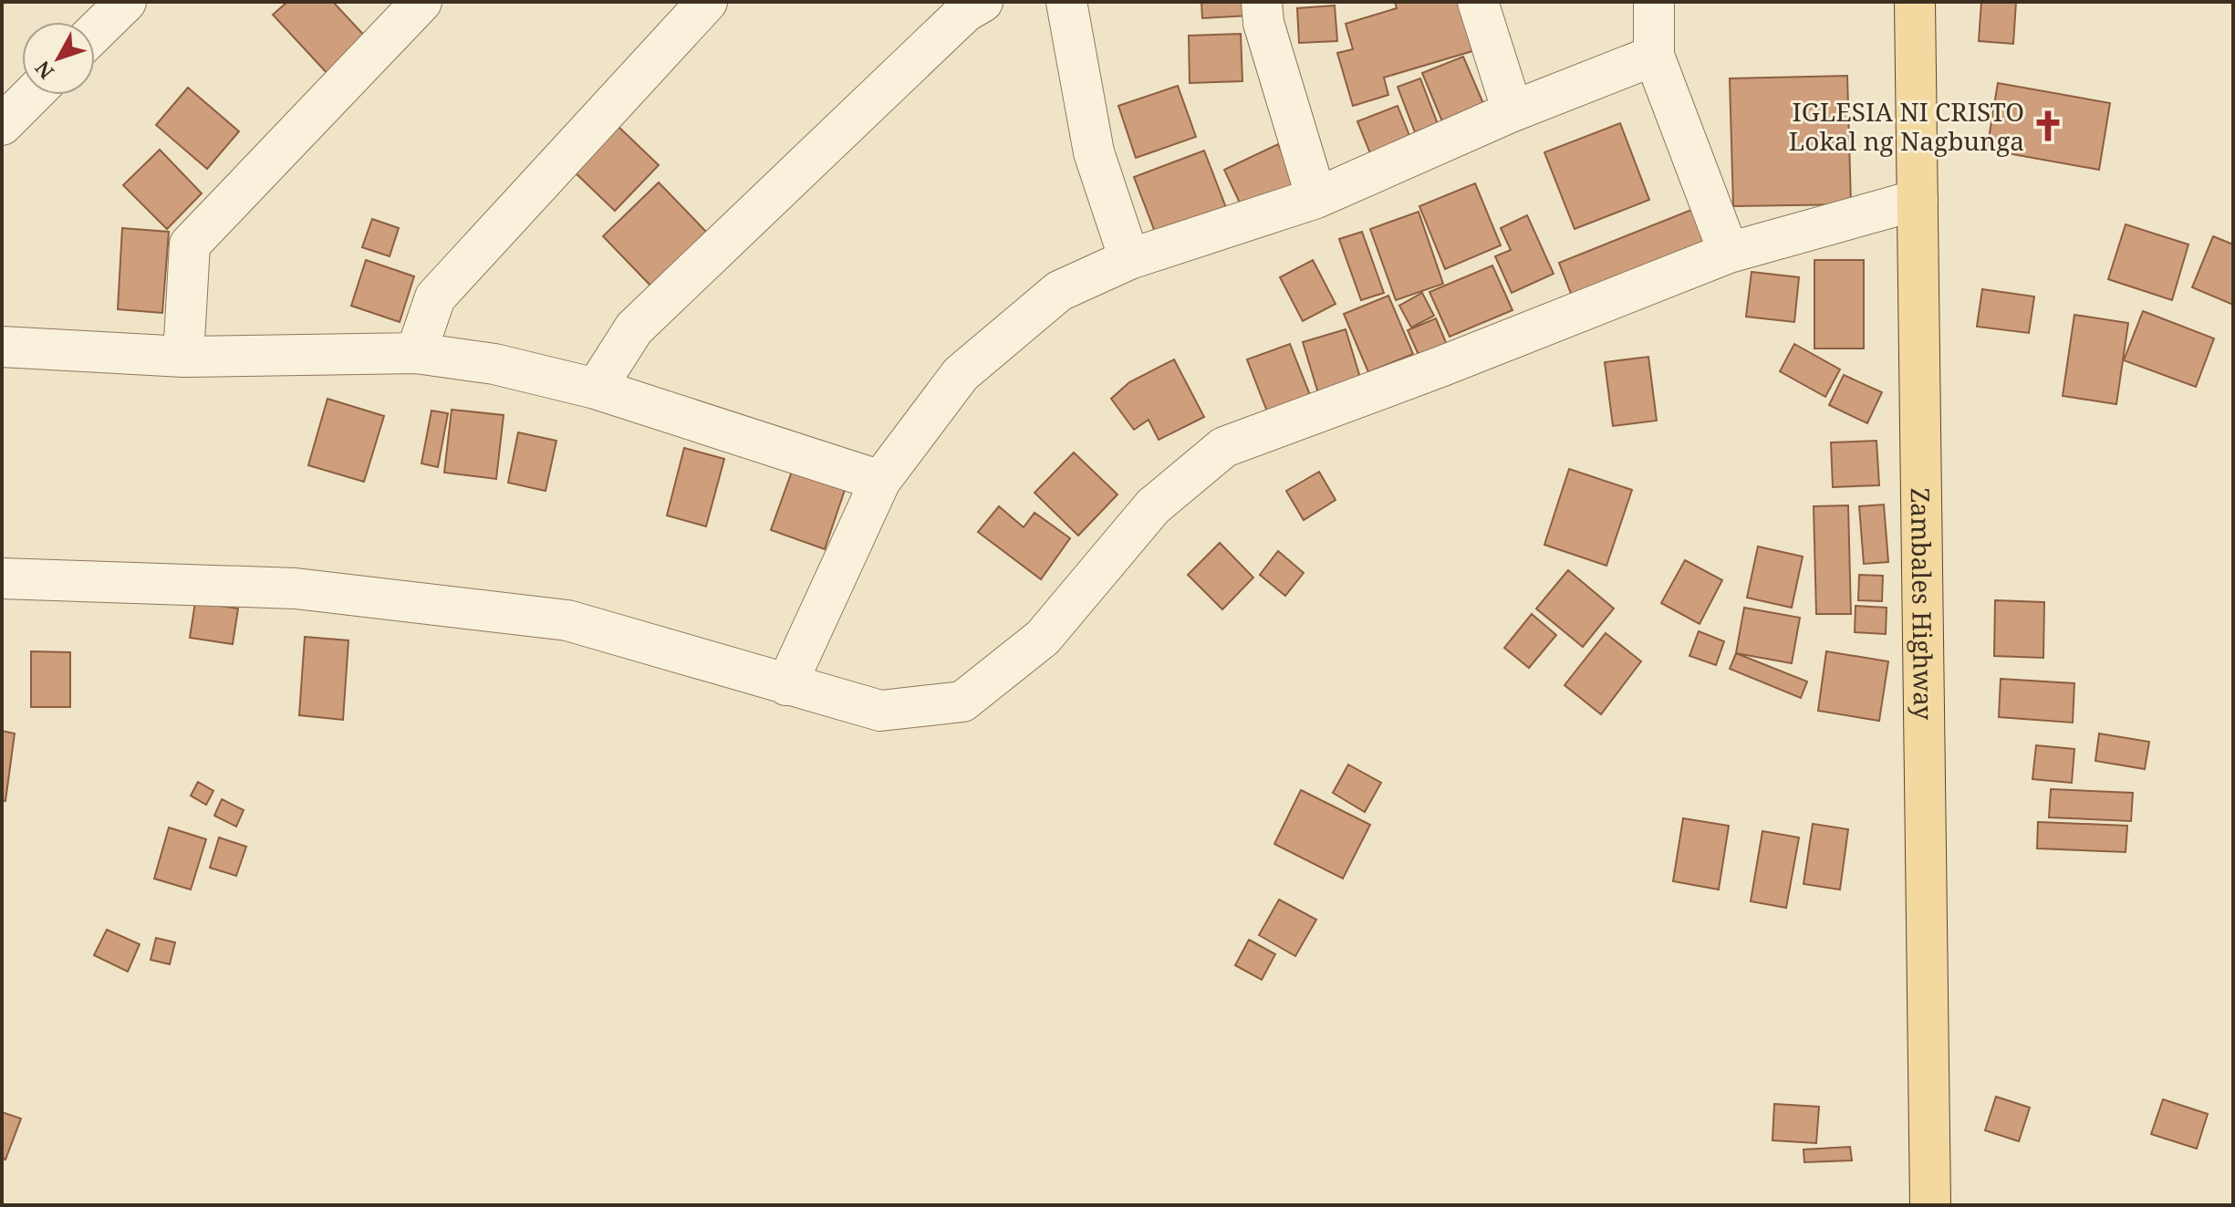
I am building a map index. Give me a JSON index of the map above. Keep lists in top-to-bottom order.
{
  "streets": {
    "main road": ["Zambales Highway"]
  },
  "places": {
    "church": ["IGLESIA NI CRISTO Lokal ng Nagbunga"]
  },
  "north": "bottom left"
}
